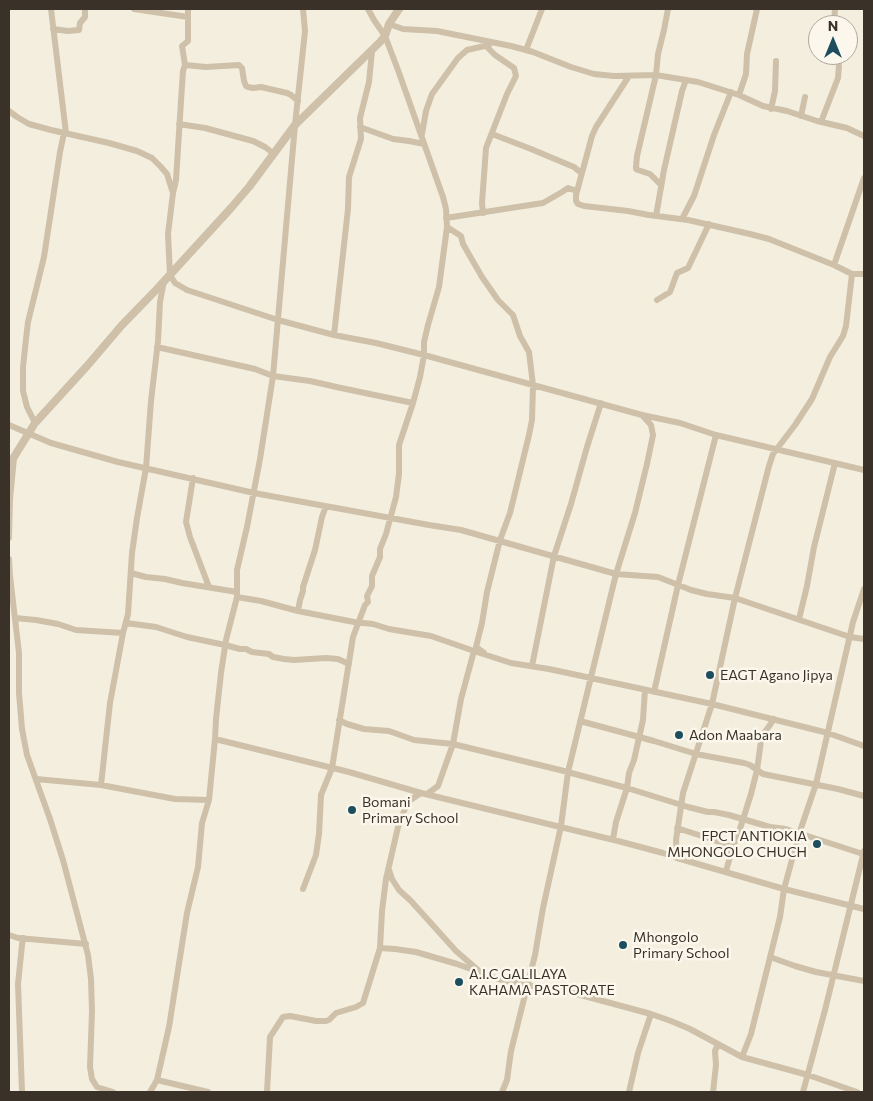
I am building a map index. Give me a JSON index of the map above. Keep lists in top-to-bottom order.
{
  "places": [
    "EAGT Agano Jipya",
    "Adon Maabara",
    "Bomani Primary School",
    "FPCT ANTIOKIA MHONGOLO CHUCH",
    "Mhongolo Primary School",
    "A.I.C GALILAYA KAHAMA PASTORATE"
  ],
  "north": "top"
}
